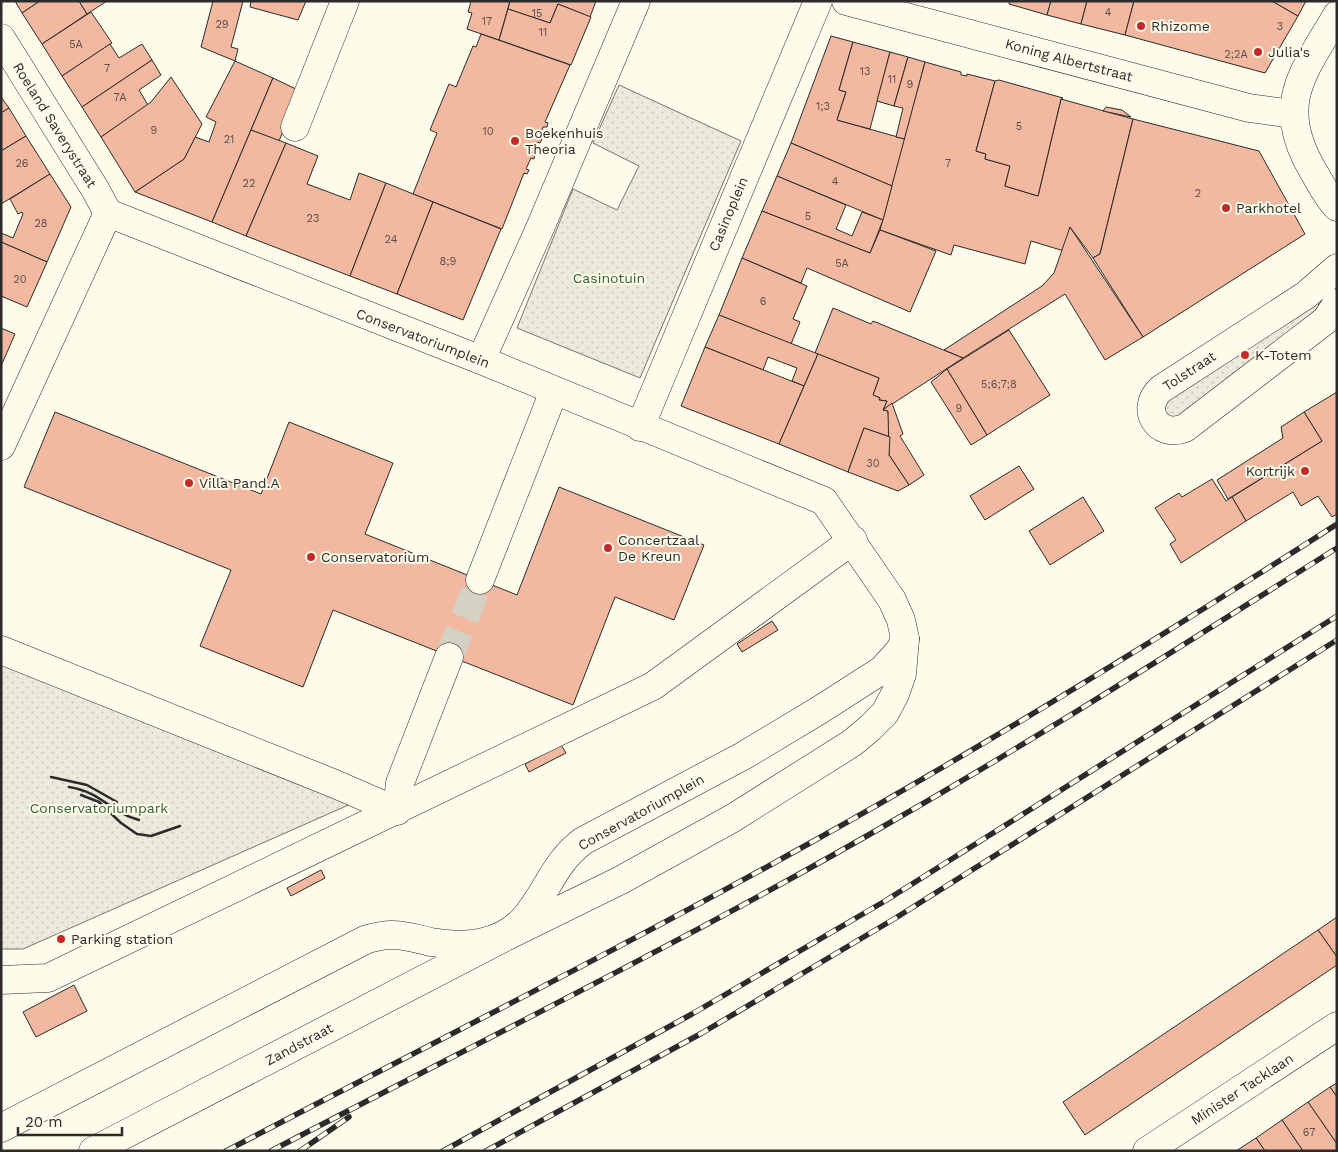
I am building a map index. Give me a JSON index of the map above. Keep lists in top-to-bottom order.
{
  "streets": {
    "street": [
      "Koning Albertstraat",
      "Roeland Saverystraat",
      "Casinoplein",
      "Conservatoriumplein",
      "Tolstraat",
      "Zandstraat",
      "Minister Tacklaan"
    ]
  },
  "crossings": [
    ["Roeland Saverystraat", "Conservatoriumplein"],
    ["Casinoplein", "Conservatoriumplein"],
    ["Conservatoriumplein", "Zandstraat"]
  ],
  "parks": ["Casinotuin", "Conservatoriumpark"],
  "places": [
    "Rhizome",
    "Julia's",
    "Boekenhuis Theoria",
    "Parkhotel",
    "K-Totem",
    "Kortrijk",
    "Villa Pand.A",
    "Concertzaal De Kreun",
    "Conservatorium",
    "Parking station"
  ],
  "house_numbers": [
    "4",
    "15",
    "17",
    "29",
    "3",
    "11",
    "5A",
    "2;2A",
    "7",
    "13",
    "11",
    "9",
    "7A",
    "1;3",
    "5",
    "9",
    "10",
    "21",
    "26",
    "7",
    "4",
    "22",
    "2",
    "5",
    "23",
    "28",
    "24",
    "8;9",
    "5A",
    "20",
    "6",
    "5;6;7;8",
    "9",
    "30",
    "67"
  ],
  "scale_bar": "20 m"
}
